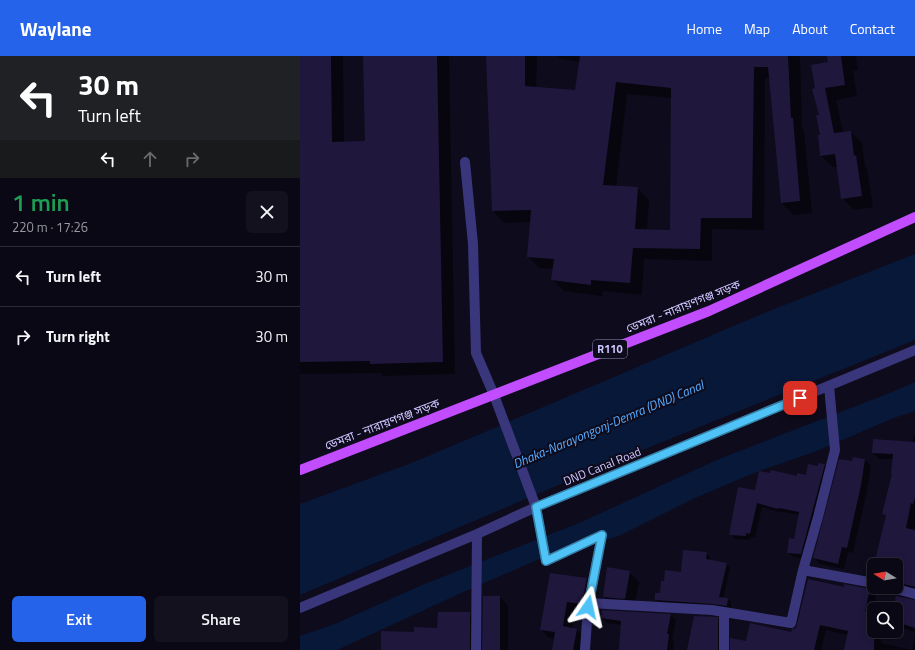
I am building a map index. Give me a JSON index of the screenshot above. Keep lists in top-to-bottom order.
{
  "streets": {
    "main road": ["ডেমরা - নারায়ণগঞ্জ সড়ক", "R110"],
    "street": ["DND Canal Road"]
  },
  "water": ["Dhaka-Narayongonj-Demra (DND) Canal"],
  "north": "left",
  "page": {
    "header": "Waylane",
    "nav": [
      "Home",
      "Map",
      "About",
      "Contact"
    ],
    "turn": ["30 m", "Turn left"],
    "heading": ["1 min", "220 m · 17:26"],
    "list": [
      {
        "name": "Turn left",
        "value": "30 m"
      },
      {
        "name": "Turn right",
        "value": "30 m"
      }
    ],
    "buttons": ["Exit", "Share"]
  }
}
